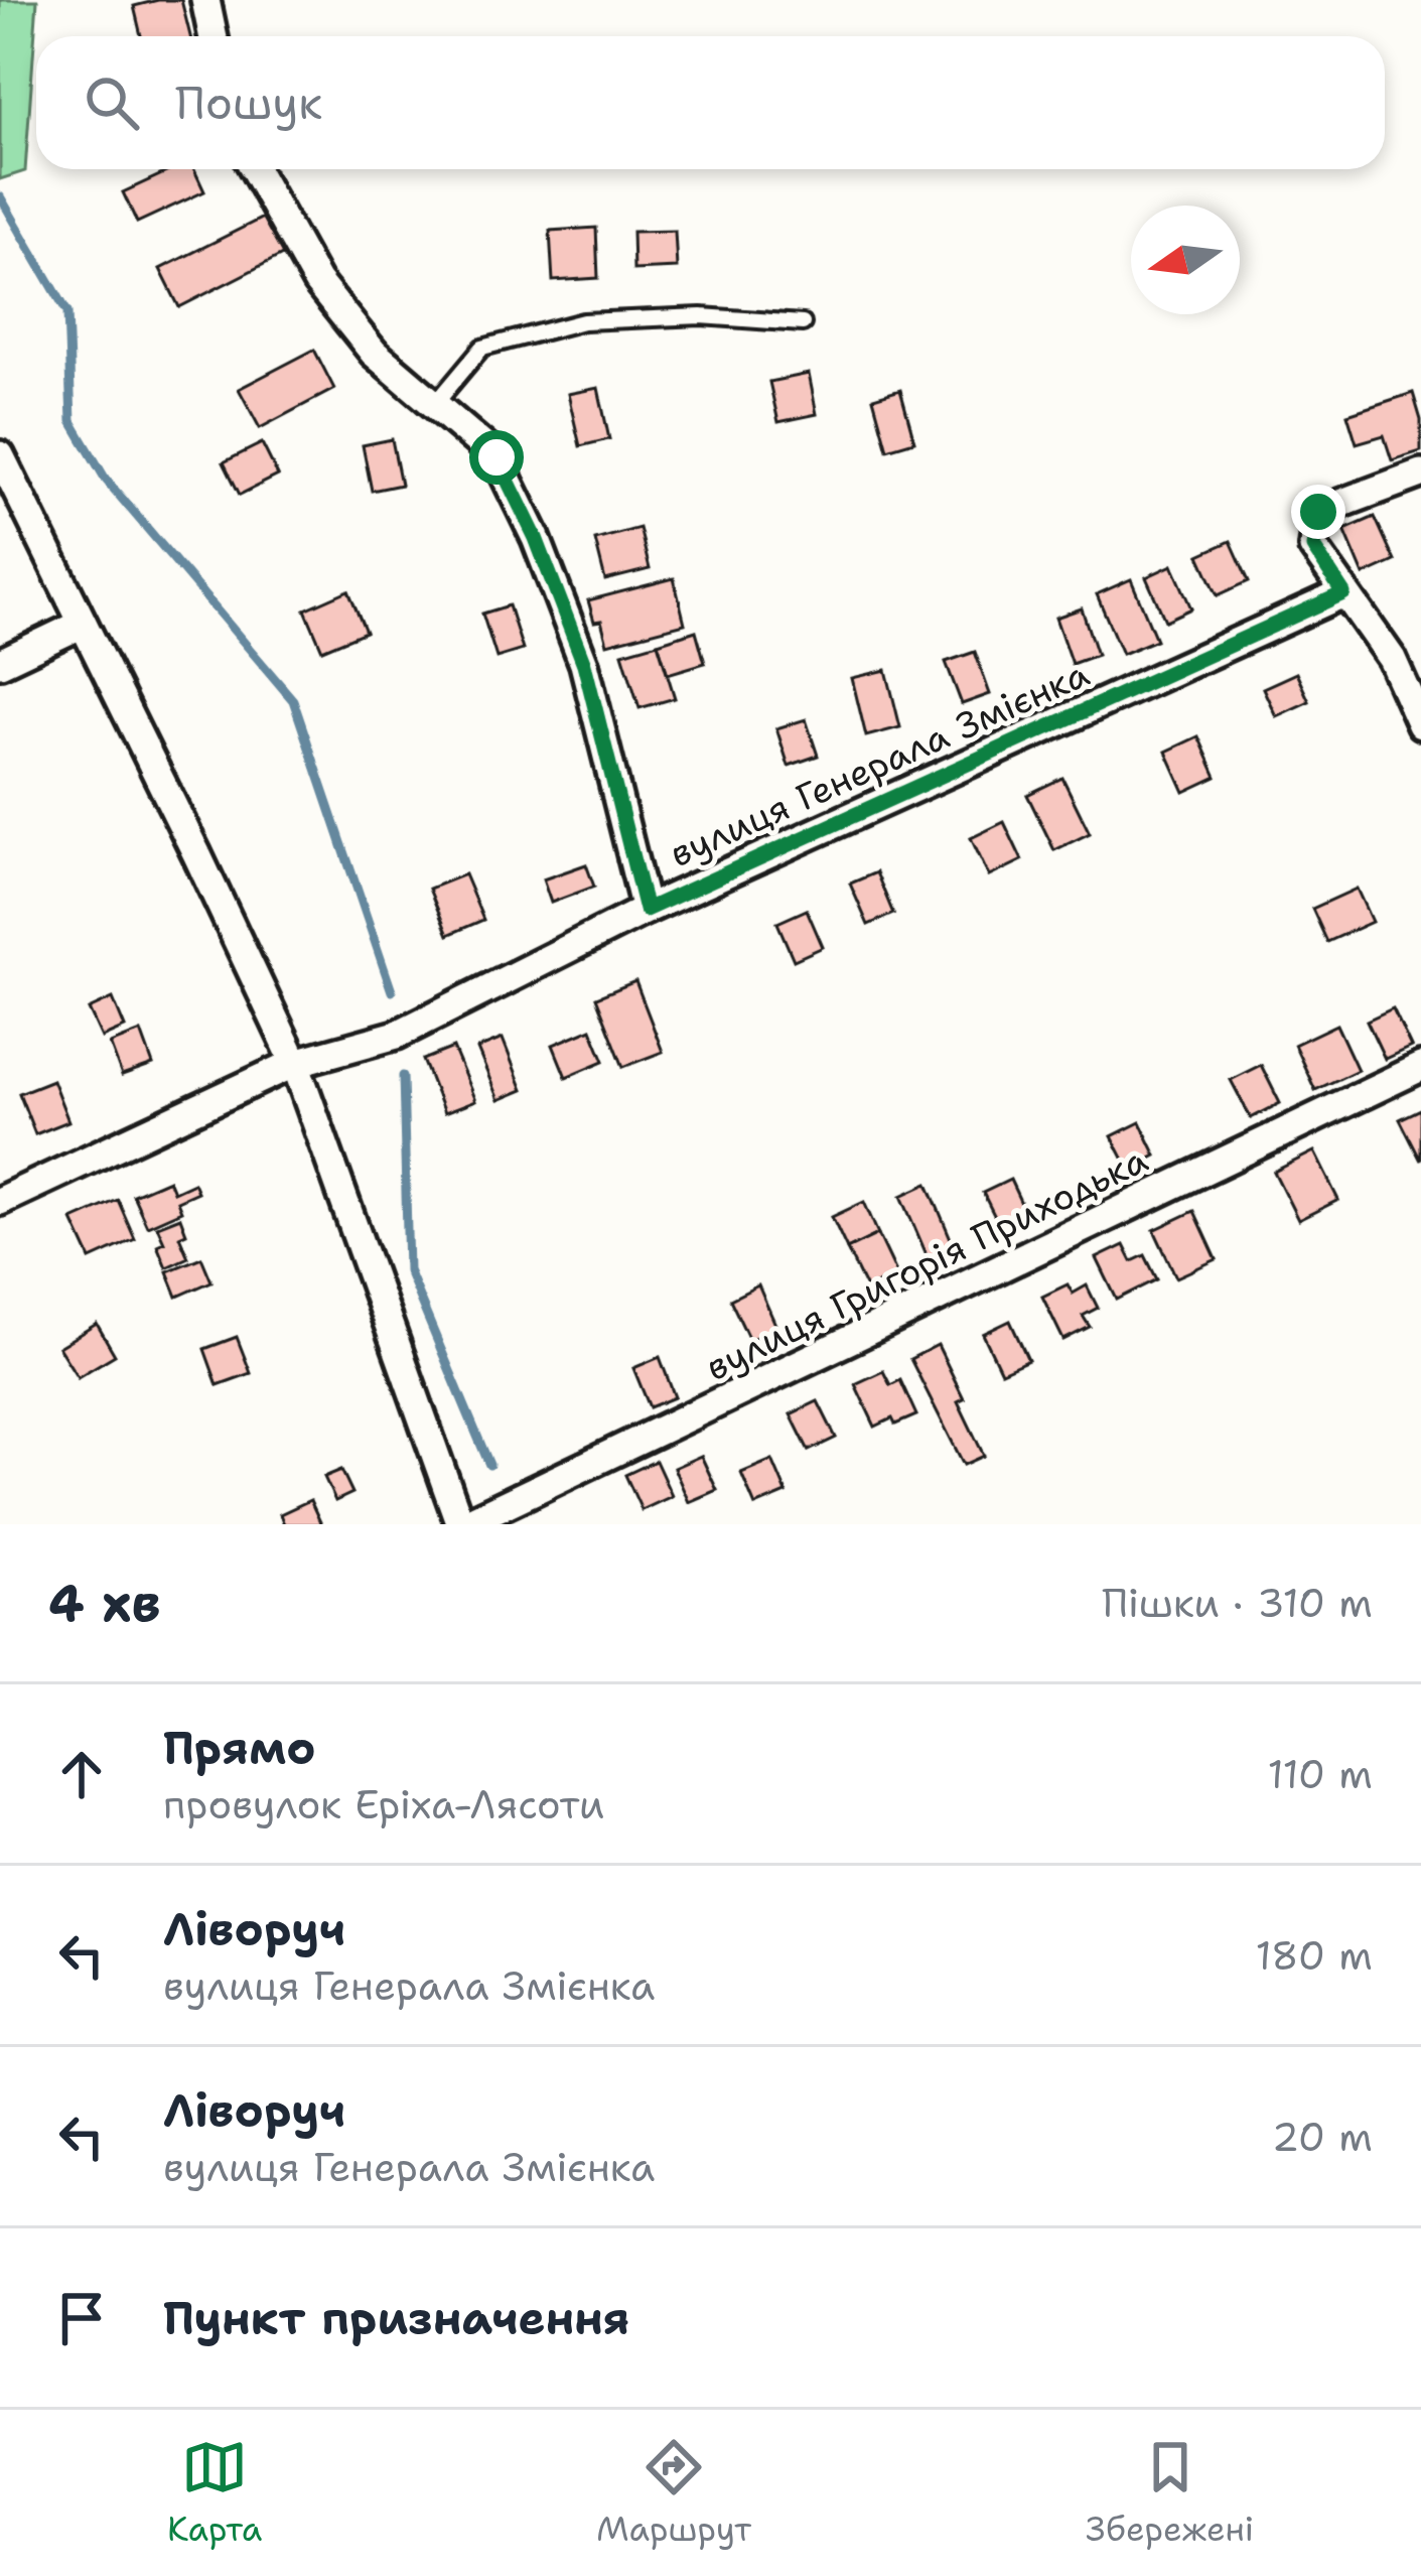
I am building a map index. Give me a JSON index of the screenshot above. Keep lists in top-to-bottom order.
{
  "streets": {
    "street": ["вулиця Генерала Змієнка", "вулиця Григорія Приходька"]
  },
  "north": "left",
  "page": {
    "search": "Пошук",
    "heading": ["4 хв", "Пішки · 310 m"],
    "list": [
      ["Прямо", "провулок Еріха-Лясоти", "110 m"],
      ["Ліворуч", "вулиця Генерала Змієнка", "180 m"],
      ["Ліворуч", "вулиця Генерала Змієнка", "20 m"],
      "Пункт призначення"
    ],
    "nav": ["Карта", "Маршрут", "Збережені"]
  }
}
